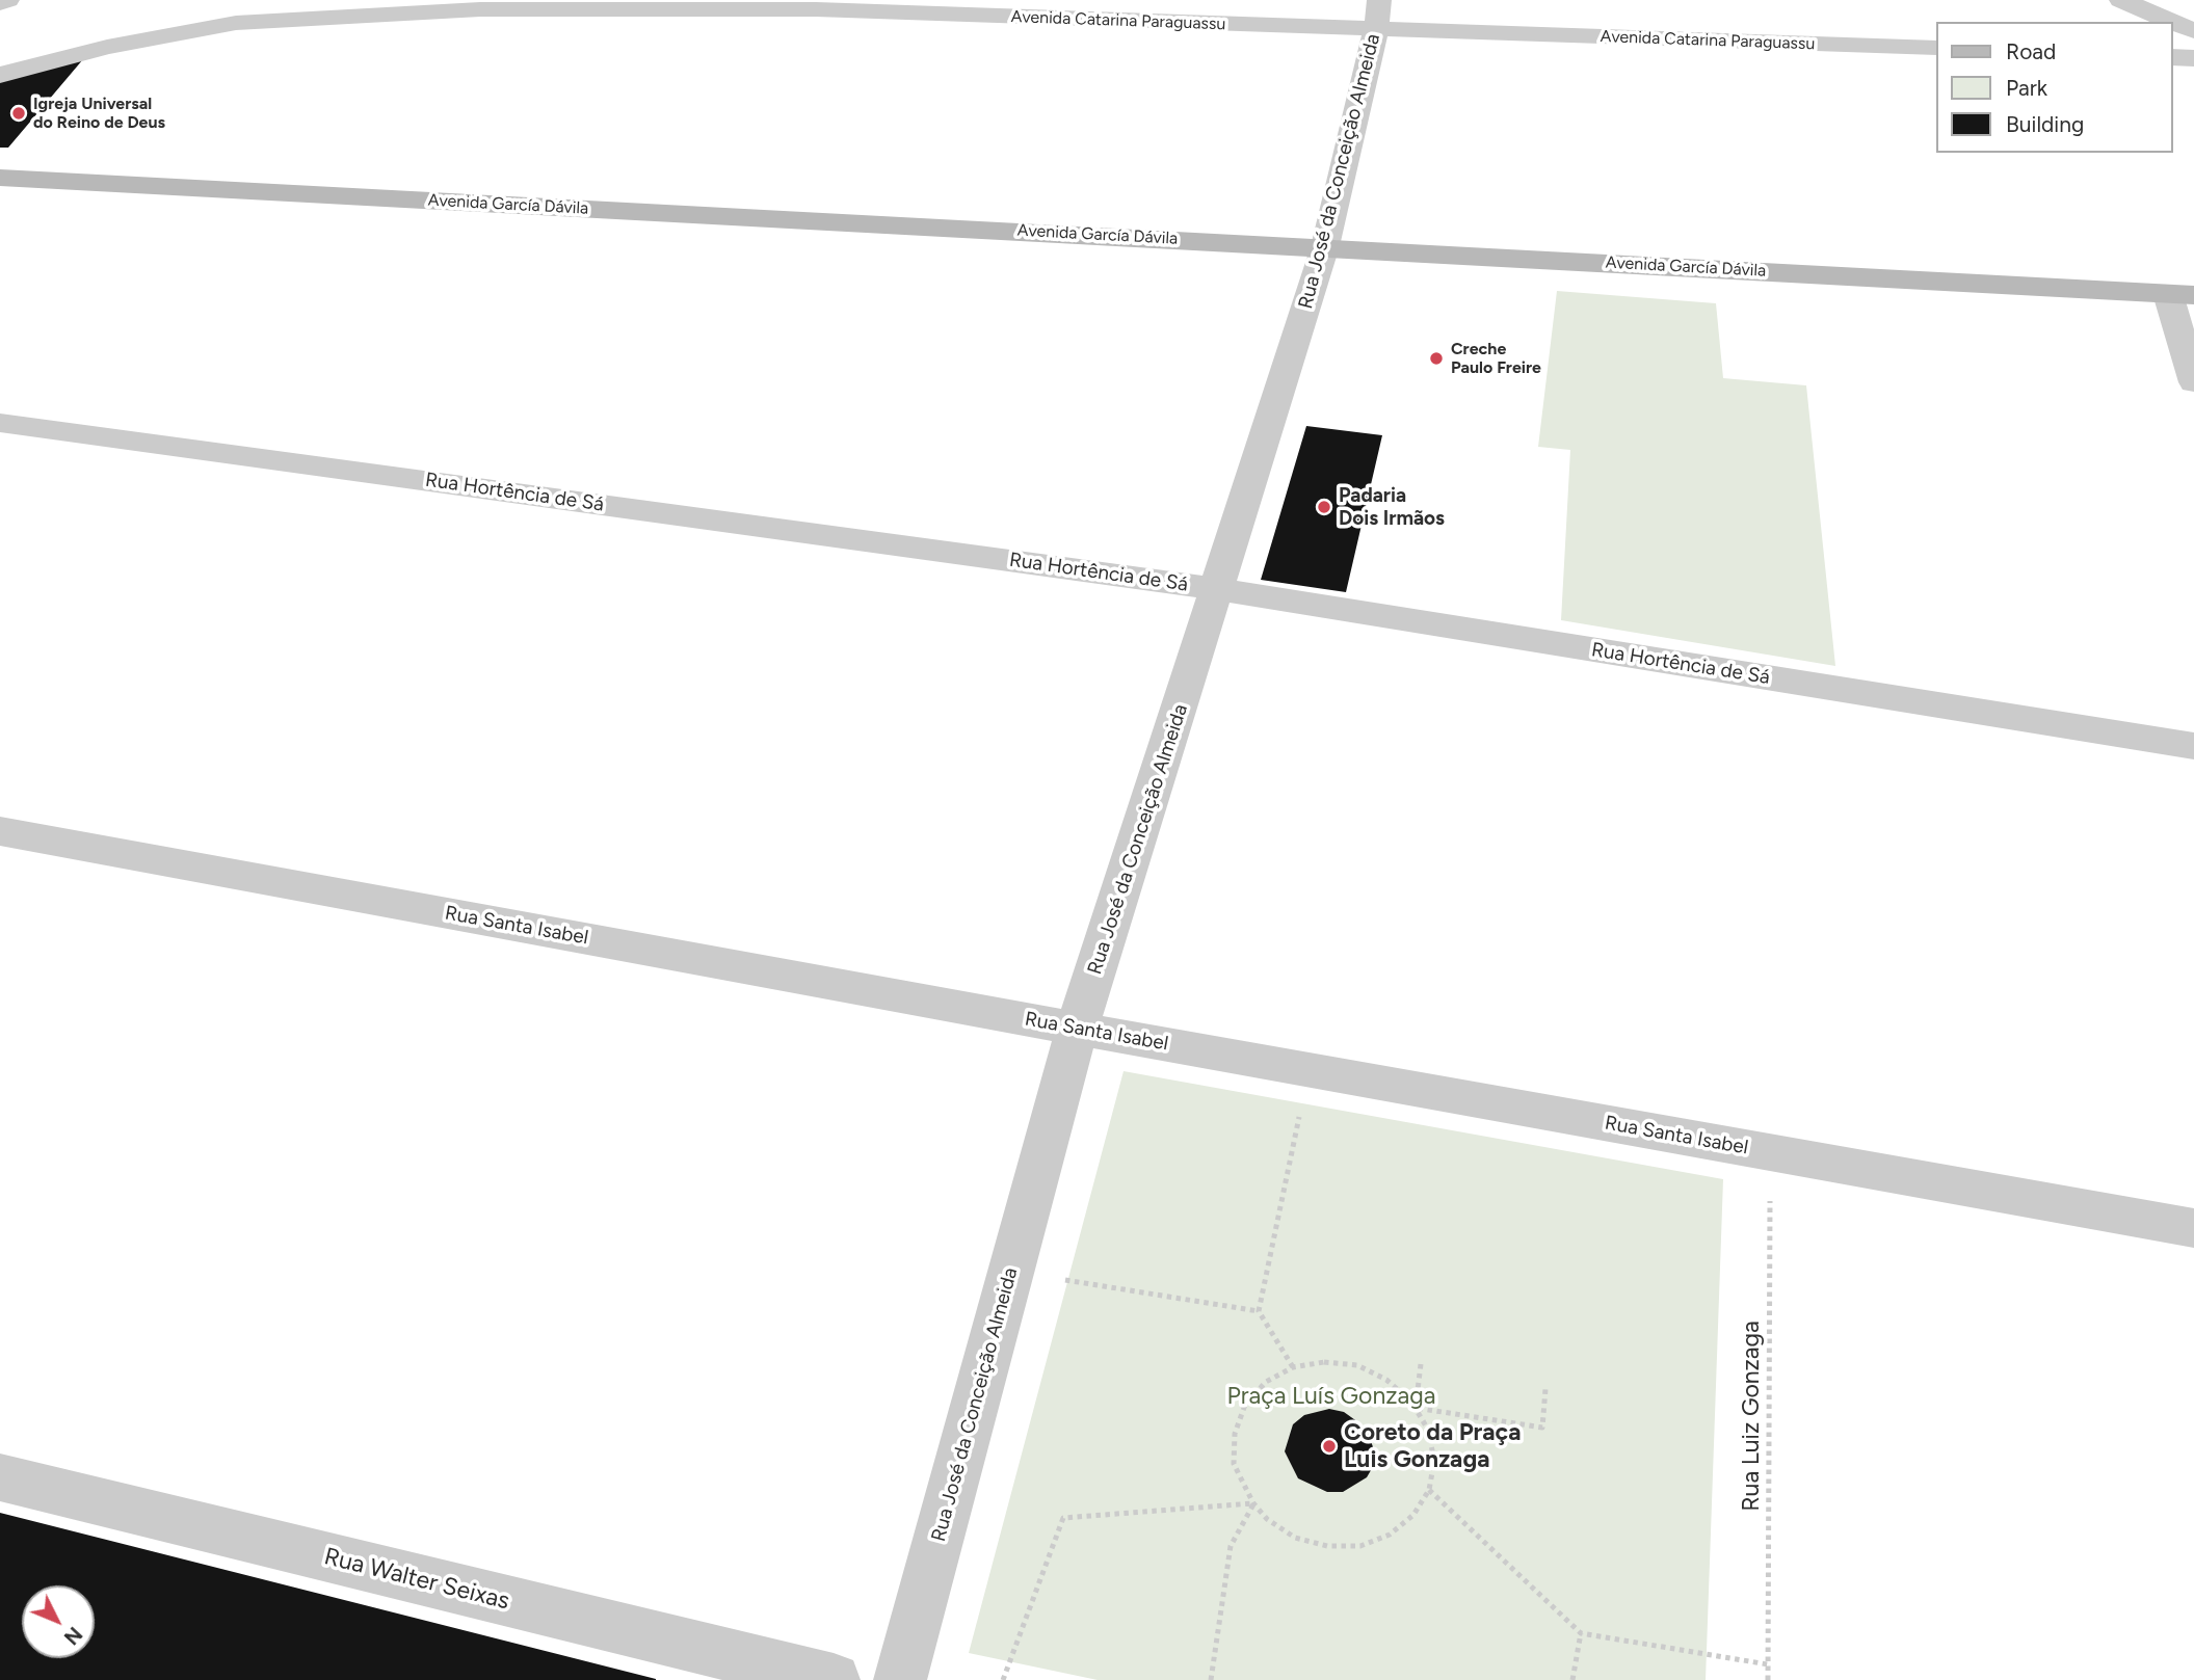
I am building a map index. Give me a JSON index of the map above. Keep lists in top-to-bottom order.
{
  "streets": {
    "main road": ["Avenida García Dávila"],
    "street": [
      "Avenida Catarina Paraguassu",
      "Rua José da Conceição Almeida",
      "Rua Hortência de Sá",
      "Rua Santa Isabel",
      "Rua Walter Seixas"
    ],
    "path": ["Rua Luiz Gonzaga"]
  },
  "crossings": [
    ["Avenida Catarina Paraguassu", "Rua José da Conceição Almeida"],
    ["Rua José da Conceição Almeida", "Avenida García Dávila"],
    ["Rua José da Conceição Almeida", "Rua Hortência de Sá"],
    ["Rua José da Conceição Almeida", "Rua Santa Isabel"],
    ["Rua Santa Isabel", "Rua Luiz Gonzaga"]
  ],
  "parks": ["Praça Luís Gonzaga"],
  "places": [
    "Igreja Universal do Reino de Deus",
    "Creche Paulo Freire",
    "Padaria Dois Irmãos",
    "Coreto da Praça Luis Gonzaga"
  ],
  "legend": ["Road", "Park", "Building"],
  "north": "bottom right"
}
